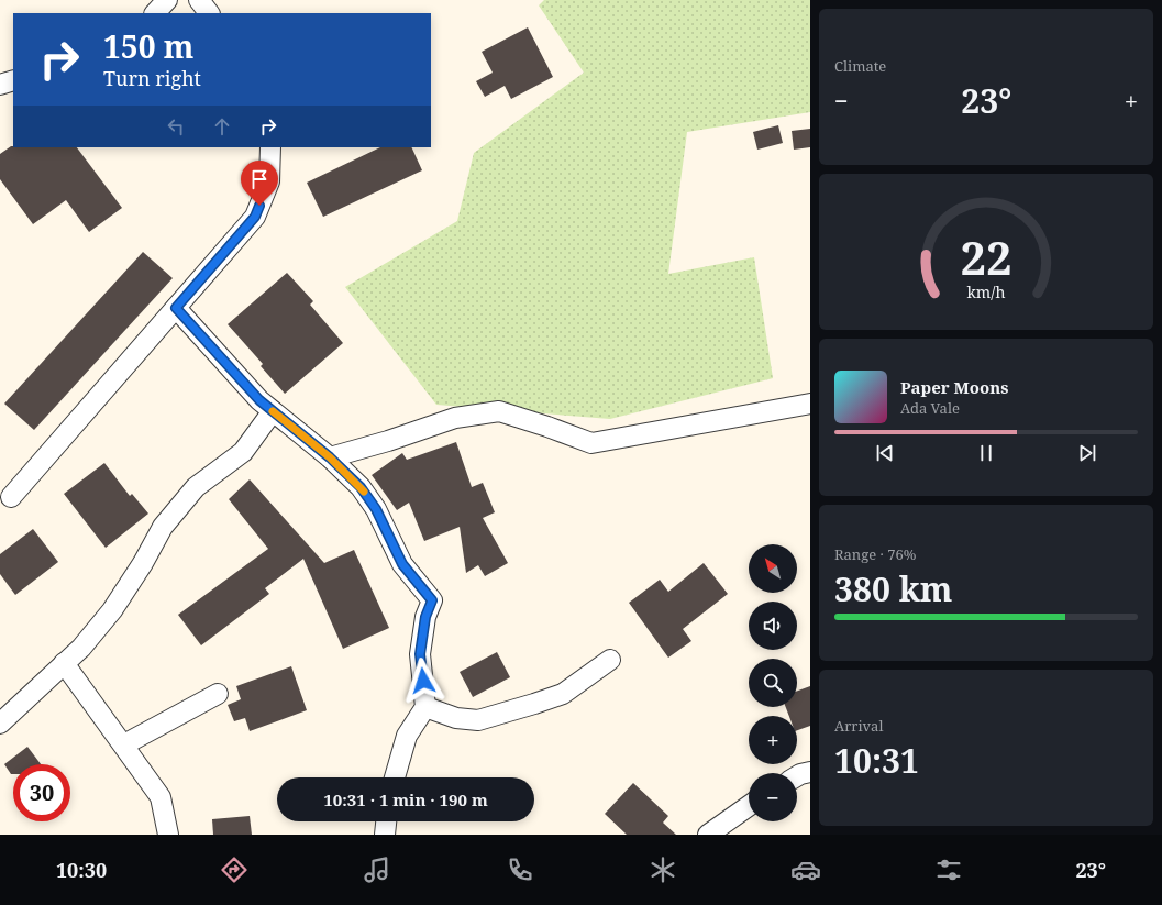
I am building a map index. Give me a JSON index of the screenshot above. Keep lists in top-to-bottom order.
{
  "north": "top left",
  "page": {
    "tile": [
      "Climate",
      ["Range · 76%", "380 km"],
      ["Arrival", "10:31"]
    ],
    "turn": ["150 m", "Turn right"],
    "heat": ["−", "23°", "+"],
    "song": ["Paper Moons", "Ada Vale"],
    "map_buttons": ["+", "−"],
    "limit": "30",
    "trip": "10:31 · 1 min · 190 m",
    "tabs": ["10:30", "23°"],
    "gauge": ["22", "km/h"]
  }
}
